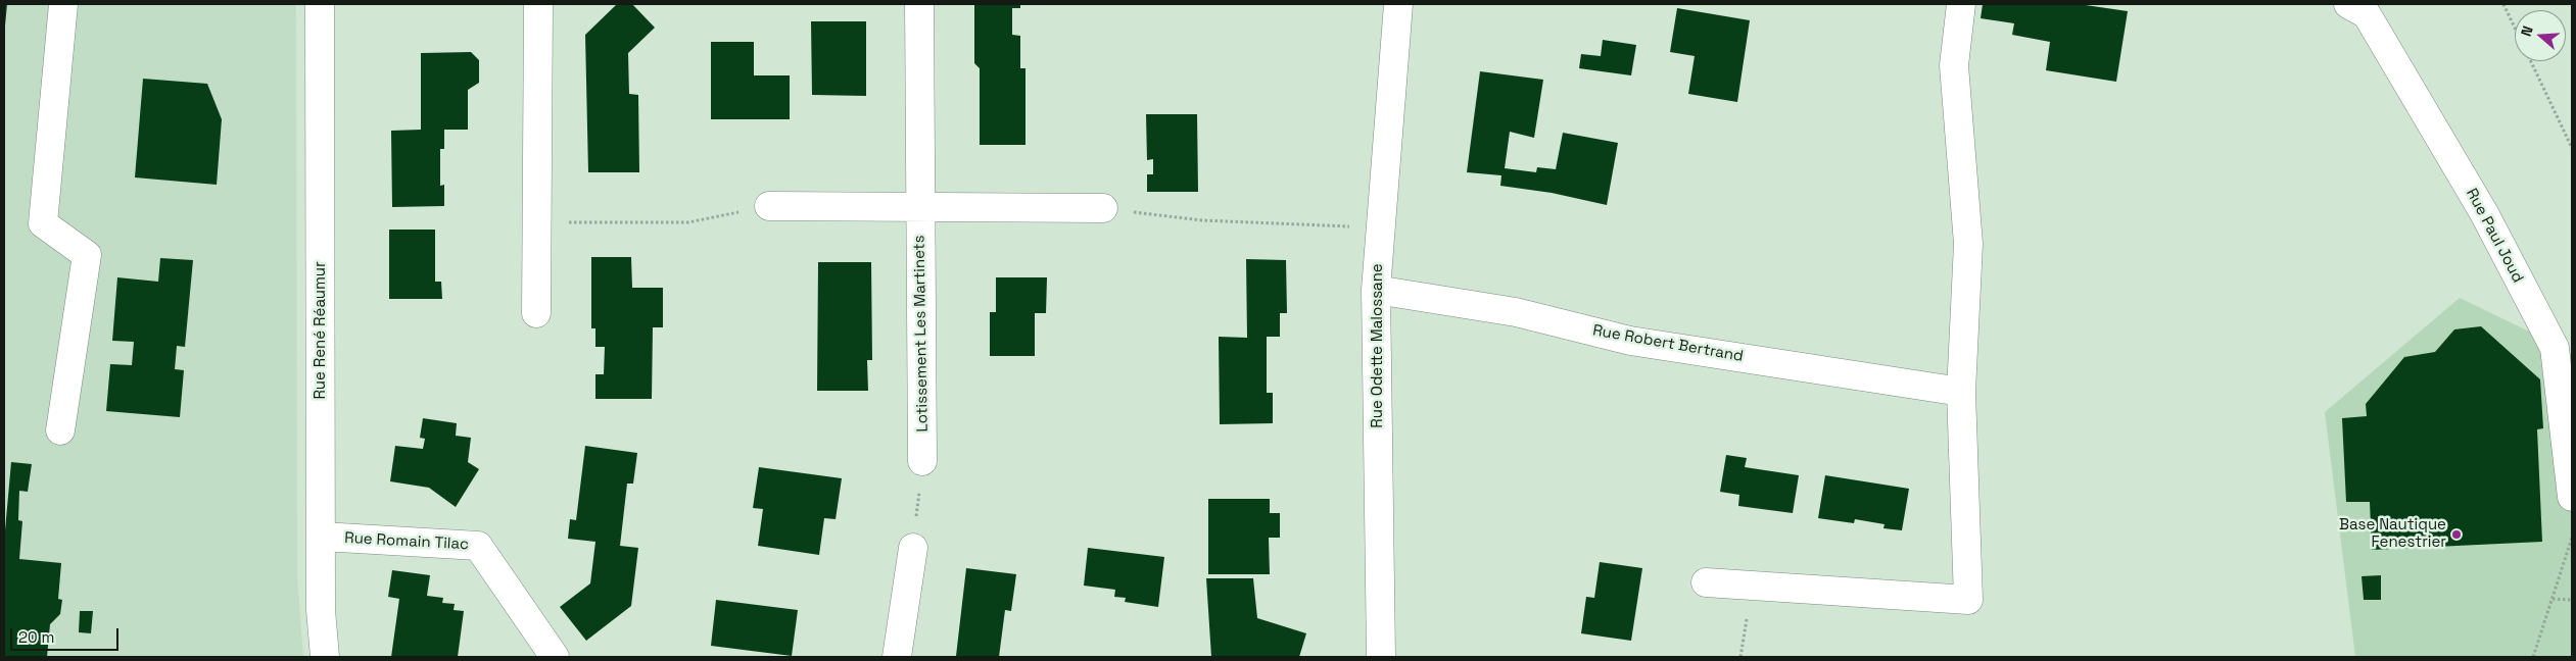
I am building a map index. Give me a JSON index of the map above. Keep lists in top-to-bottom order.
{
  "streets": {
    "street": [
      "Rue Paul Joud",
      "Rue René Réaumur",
      "Lotissement Les Martinets",
      "Rue Robert Bertrand",
      "Rue Odette Malossane",
      "Rue Romain Tilac"
    ]
  },
  "crossings": [
    ["Rue René Réaumur", "Rue Romain Tilac"],
    ["Rue Robert Bertrand", "Rue Odette Malossane"]
  ],
  "places": ["Base Nautique Fenestrier"],
  "scale_bar": "20 m",
  "north": "left"
}
